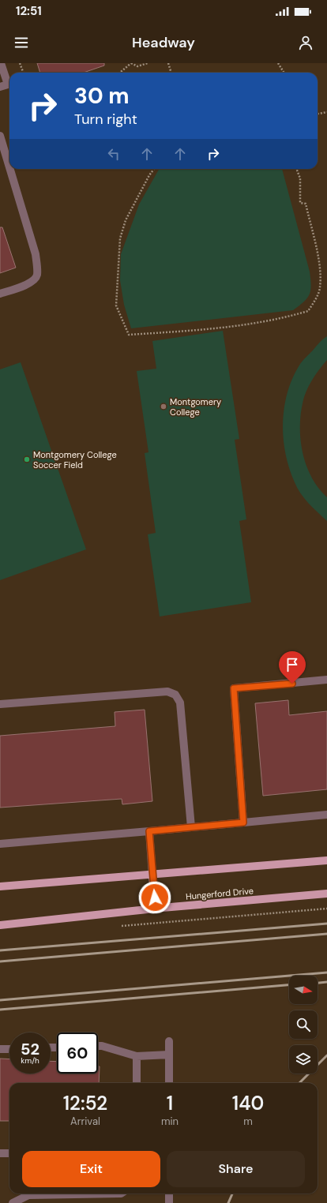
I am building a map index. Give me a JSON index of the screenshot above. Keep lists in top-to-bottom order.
{
  "streets": {
    "main road": ["Hungerford Drive"]
  },
  "places": ["Montgomery College", "Montgomery College Soccer Field"],
  "north": "right",
  "page": {
    "status": "12:51",
    "header": "Headway",
    "turn": ["30 m", "Turn right"],
    "speed": "52 km/h",
    "limit": "60",
    "eta": [
      "12:52",
      "Arrival",
      "1",
      "min",
      "140",
      "m"
    ],
    "buttons": ["Exit", "Share"]
  }
}
